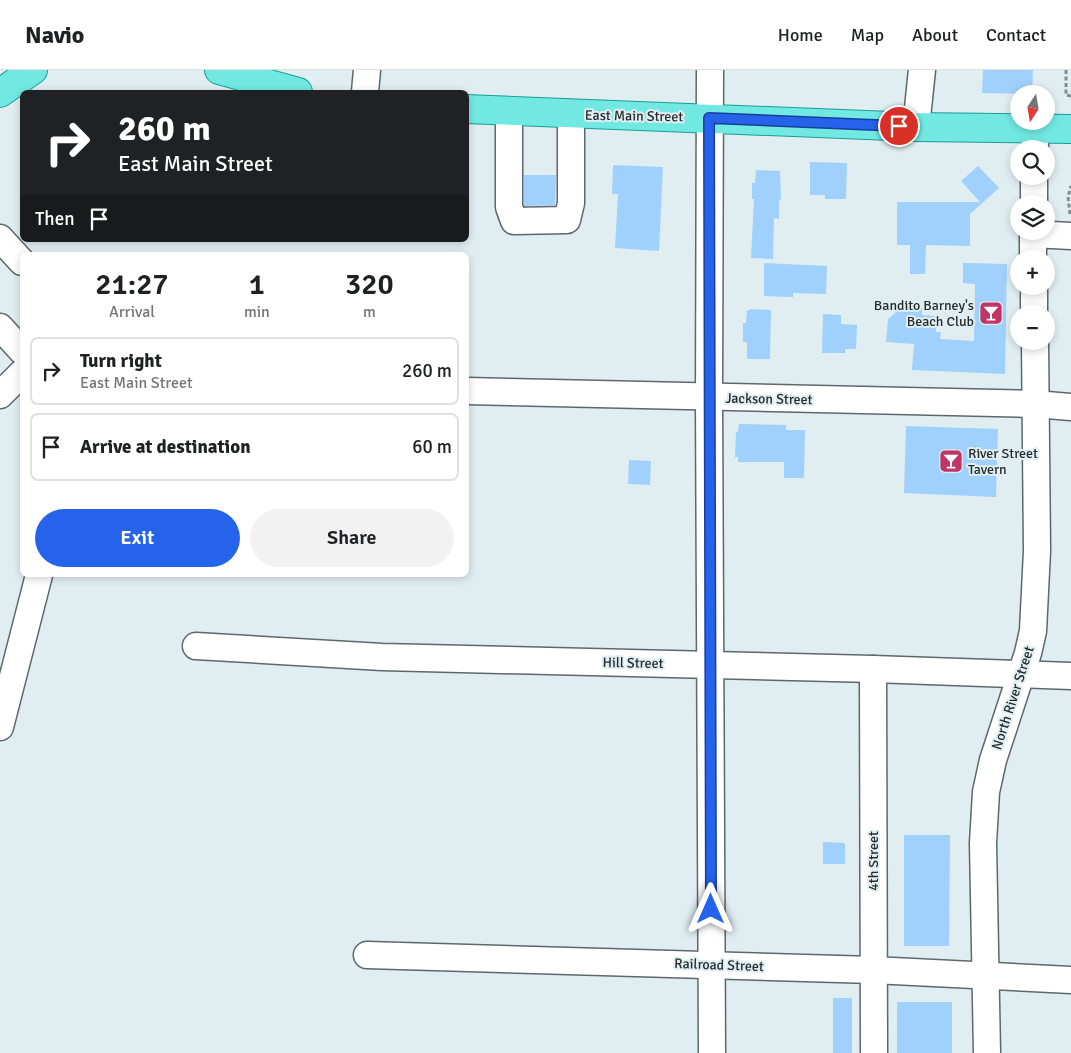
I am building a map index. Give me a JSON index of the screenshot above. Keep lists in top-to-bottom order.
{
  "streets": {
    "main road": ["East Main Street"],
    "street": [
      "Jackson Street",
      "Hill Street",
      "North River Street",
      "4th Street",
      "Railroad Street"
    ]
  },
  "crossings": [
    ["Jackson Street", "North River Street"],
    ["Hill Street", "North River Street"],
    ["Hill Street", "4th Street"],
    ["North River Street", "Railroad Street"],
    ["4th Street", "Railroad Street"]
  ],
  "places": {
    "bar": ["Bandito Barney's Beach Club", "River Street Tavern"]
  },
  "north": "bottom",
  "page": {
    "header": "Navio",
    "nav": [
      "Home",
      "Map",
      "About",
      "Contact"
    ],
    "map_buttons": ["+", "−"],
    "turn": ["260 m", "East Main Street"],
    "then": "Then",
    "eta": [
      "21:27",
      "Arrival",
      "1",
      "min",
      "320",
      "m"
    ],
    "list": [
      {
        "name": "Turn right",
        "note": "East Main Street",
        "value": "260 m"
      },
      {
        "name": "Arrive at destination",
        "value": "60 m"
      }
    ],
    "buttons": ["Exit", "Share"]
  }
}
